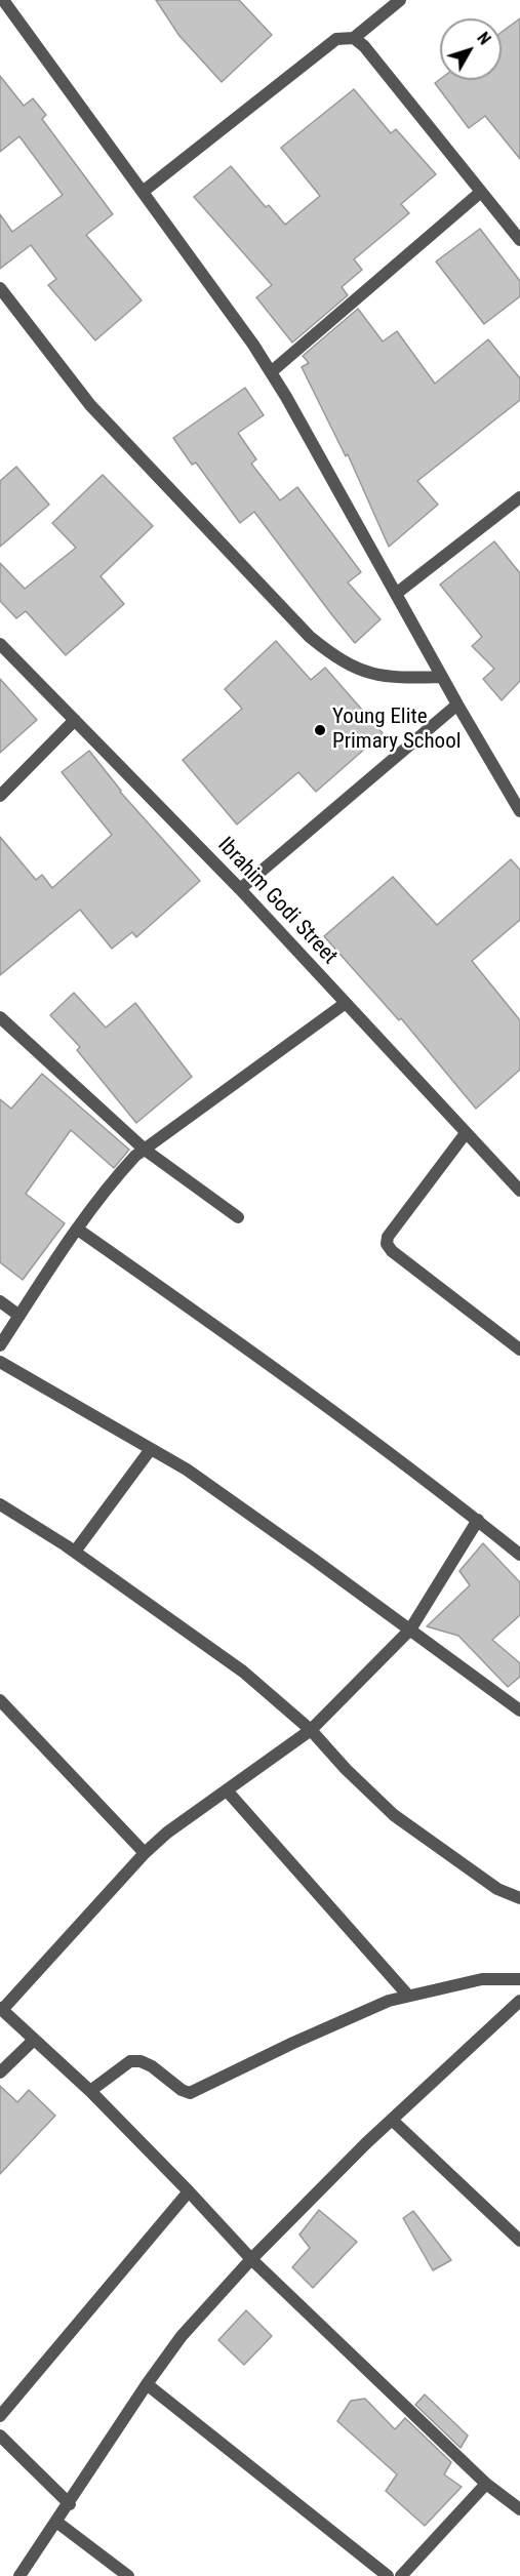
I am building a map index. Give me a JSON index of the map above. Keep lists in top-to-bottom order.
{
  "streets": {
    "street": ["Ibrahim Godi Street"]
  },
  "places": ["Young Elite Primary School"],
  "north": "top right"
}
